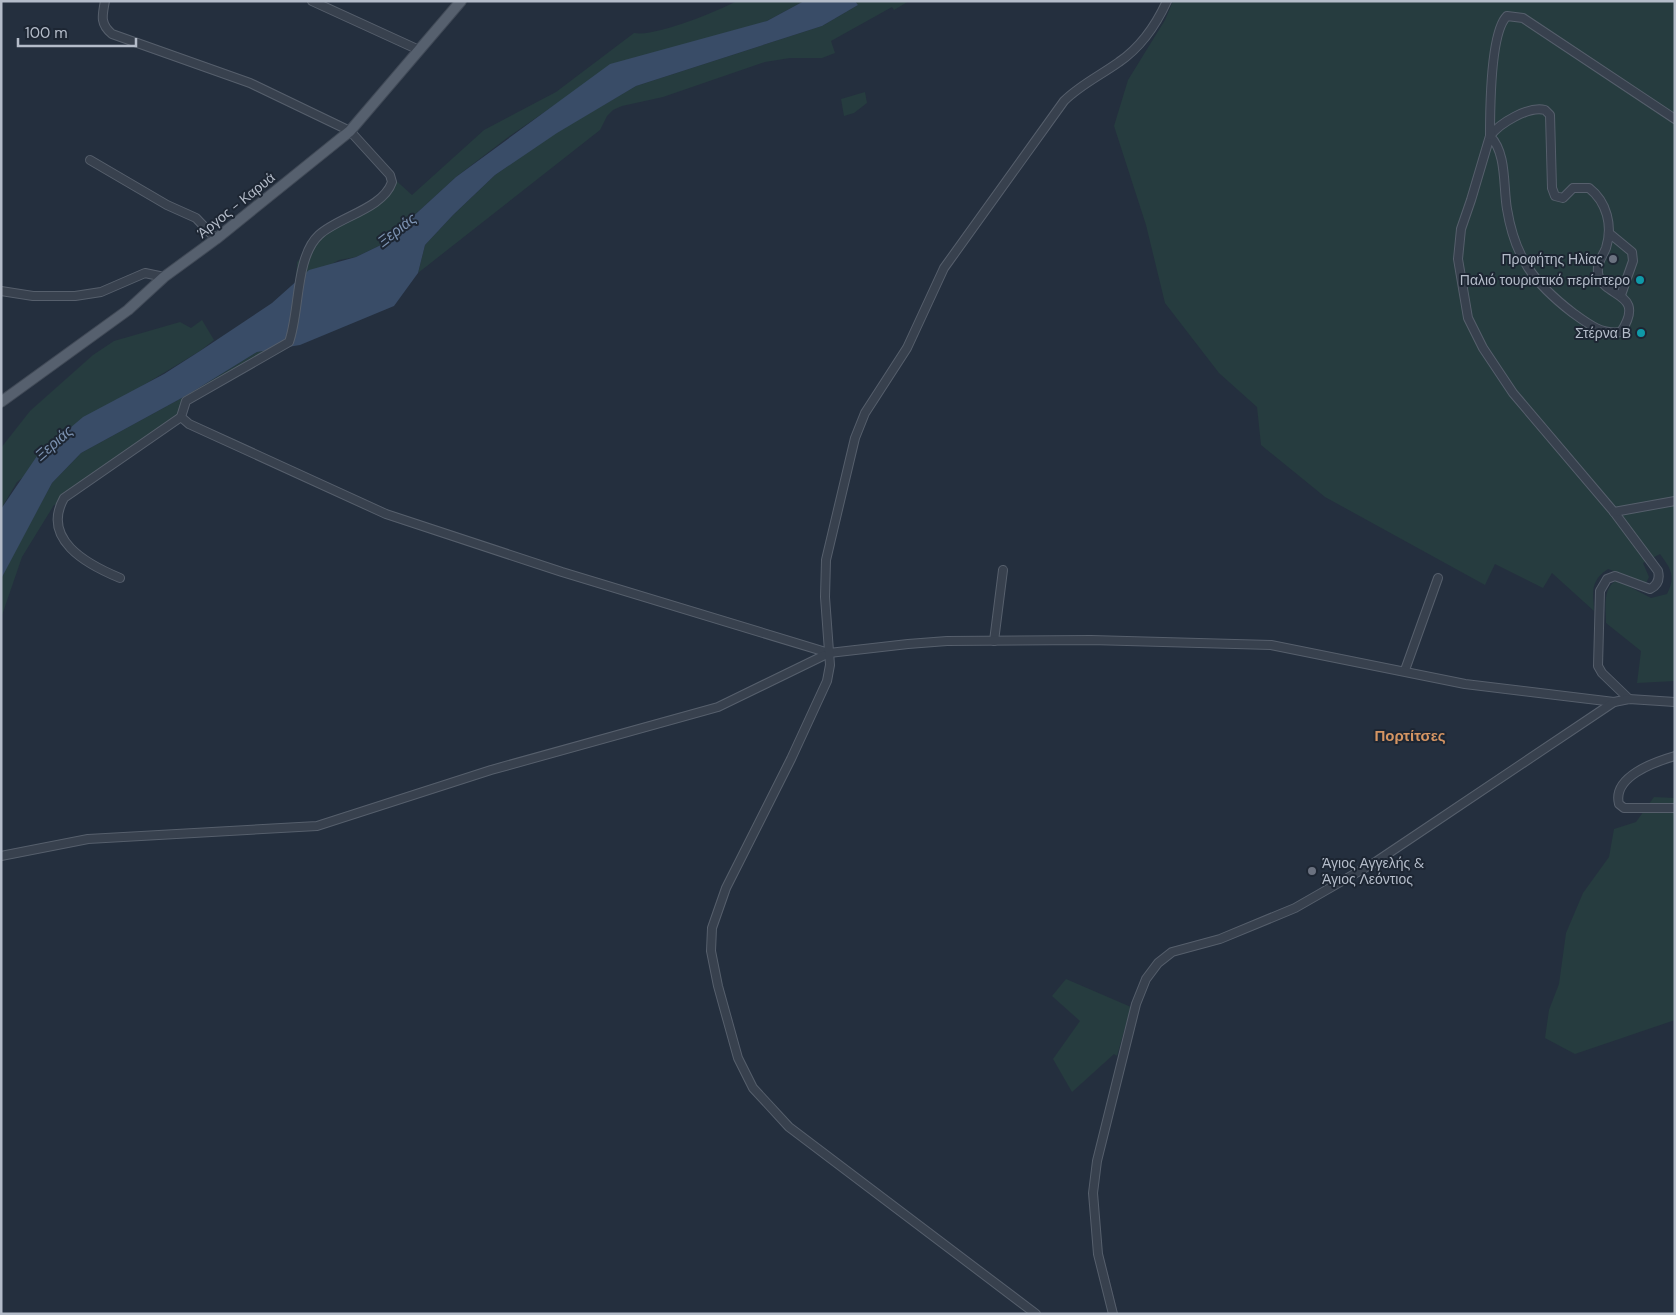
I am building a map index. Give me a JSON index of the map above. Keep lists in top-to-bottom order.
{
  "streets": {
    "main road": ["Άργος - Καρυά"]
  },
  "districts": ["Πορτίτσες"],
  "water": ["Ξεριάς"],
  "places": [
    "Προφήτης Ηλίας",
    "Παλιό τουριστικό περίπτερο",
    "Στέρνα Β",
    "Άγιος Αγγελής & Άγιος Λεόντιος"
  ],
  "scale_bar": "100 m"
}
